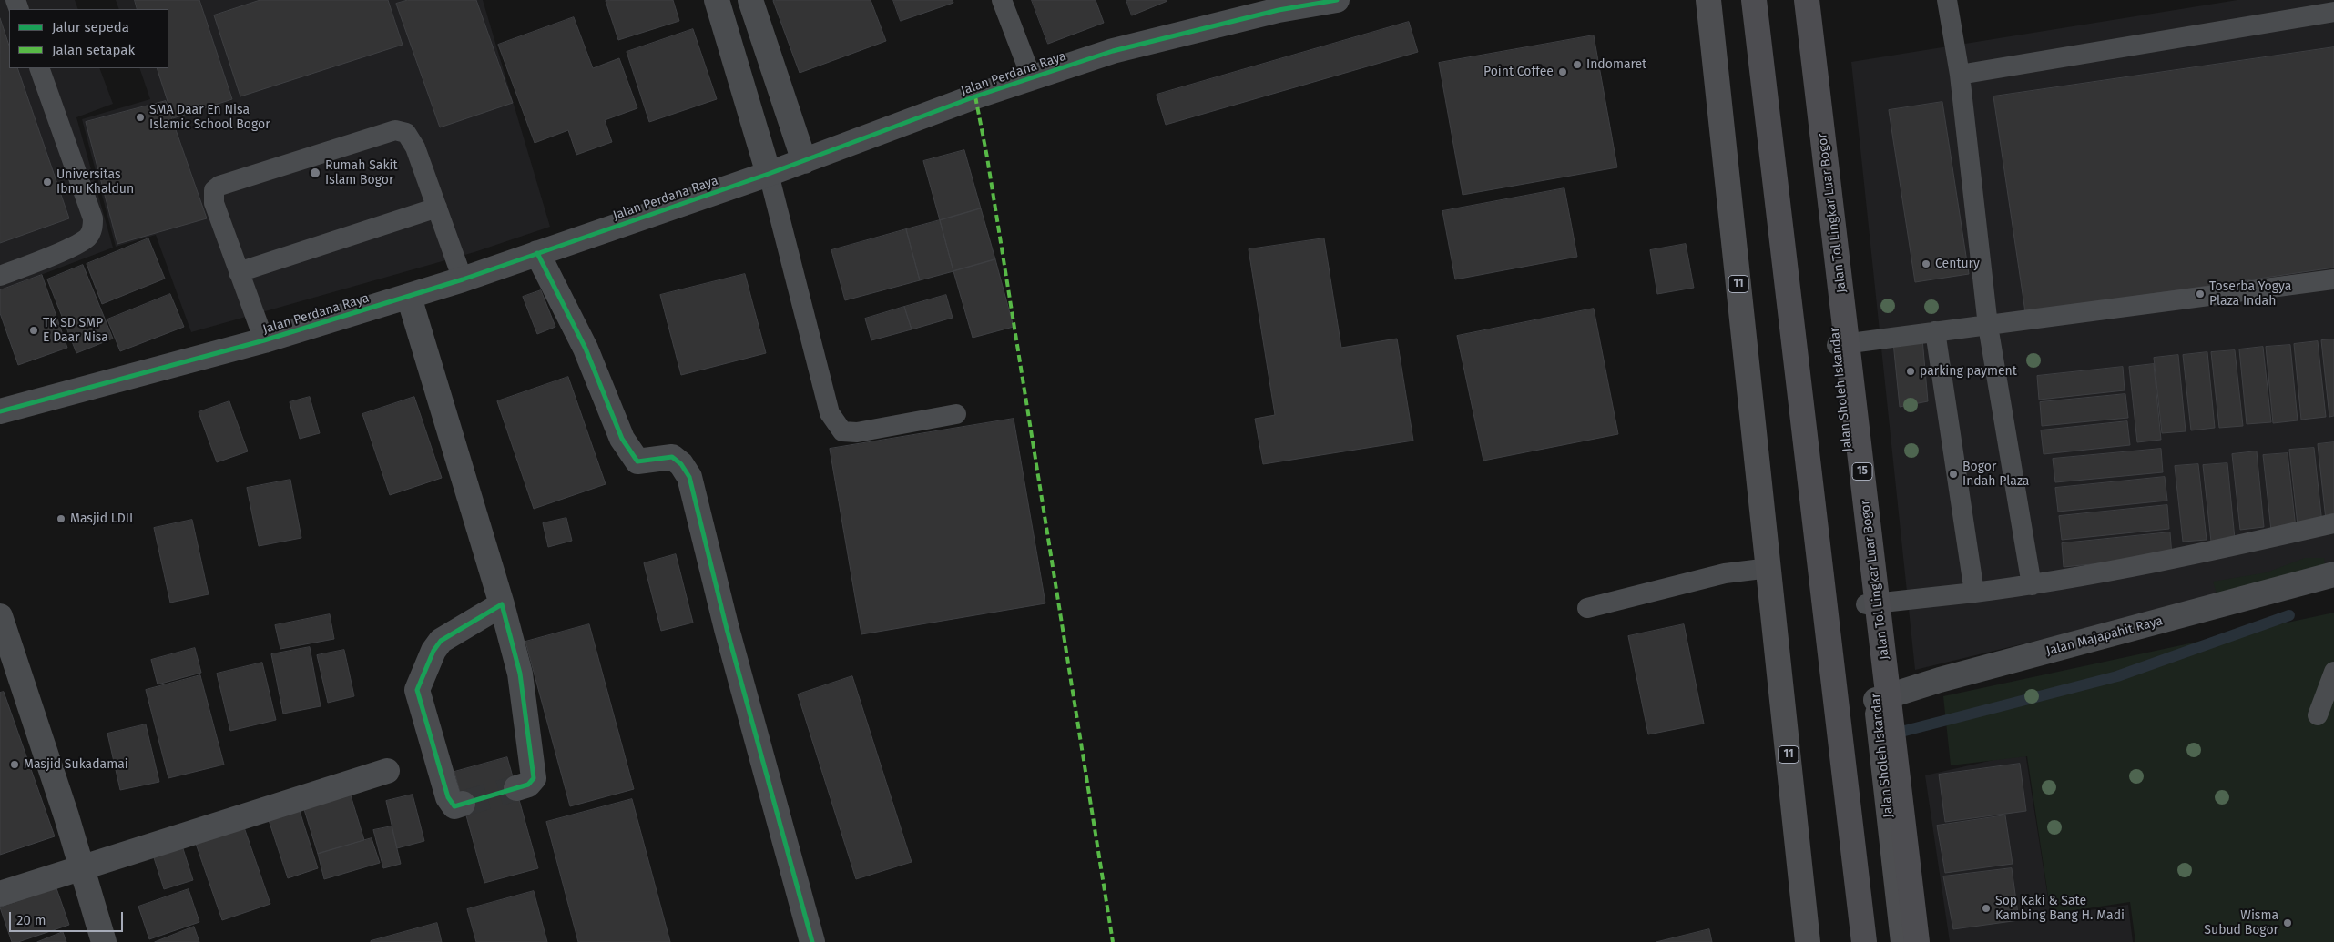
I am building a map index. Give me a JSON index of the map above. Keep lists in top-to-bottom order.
{
  "streets": {
    "highway": [
      "Jalan Tol Lingkar Luar Bogor",
      "11",
      "Jalan Sholeh Iskandar",
      "15"
    ],
    "street": ["Jalan Perdana Raya", "Jalan Majapahit Raya"]
  },
  "crossings": [
    ["Jalan Sholeh Iskandar", "Jalan Majapahit Raya"]
  ],
  "places": [
    "Indomaret",
    "Point Coffee",
    "SMA Daar En Nisa Islamic School Bogor",
    "Rumah Sakit Islam Bogor",
    "Universitas Ibnu Khaldun",
    "Century",
    "Toserba Yogya Plaza Indah",
    "TK SD SMP E Daar Nisa",
    "parking payment",
    "Bogor Indah Plaza",
    "Masjid LDII",
    "Masjid Sukadamai",
    "Sop Kaki & Sate Kambing Bang H. Madi",
    "Wisma Subud Bogor"
  ],
  "legend": ["Jalur sepeda", "Jalan setapak"],
  "scale_bar": "20 m"
}
